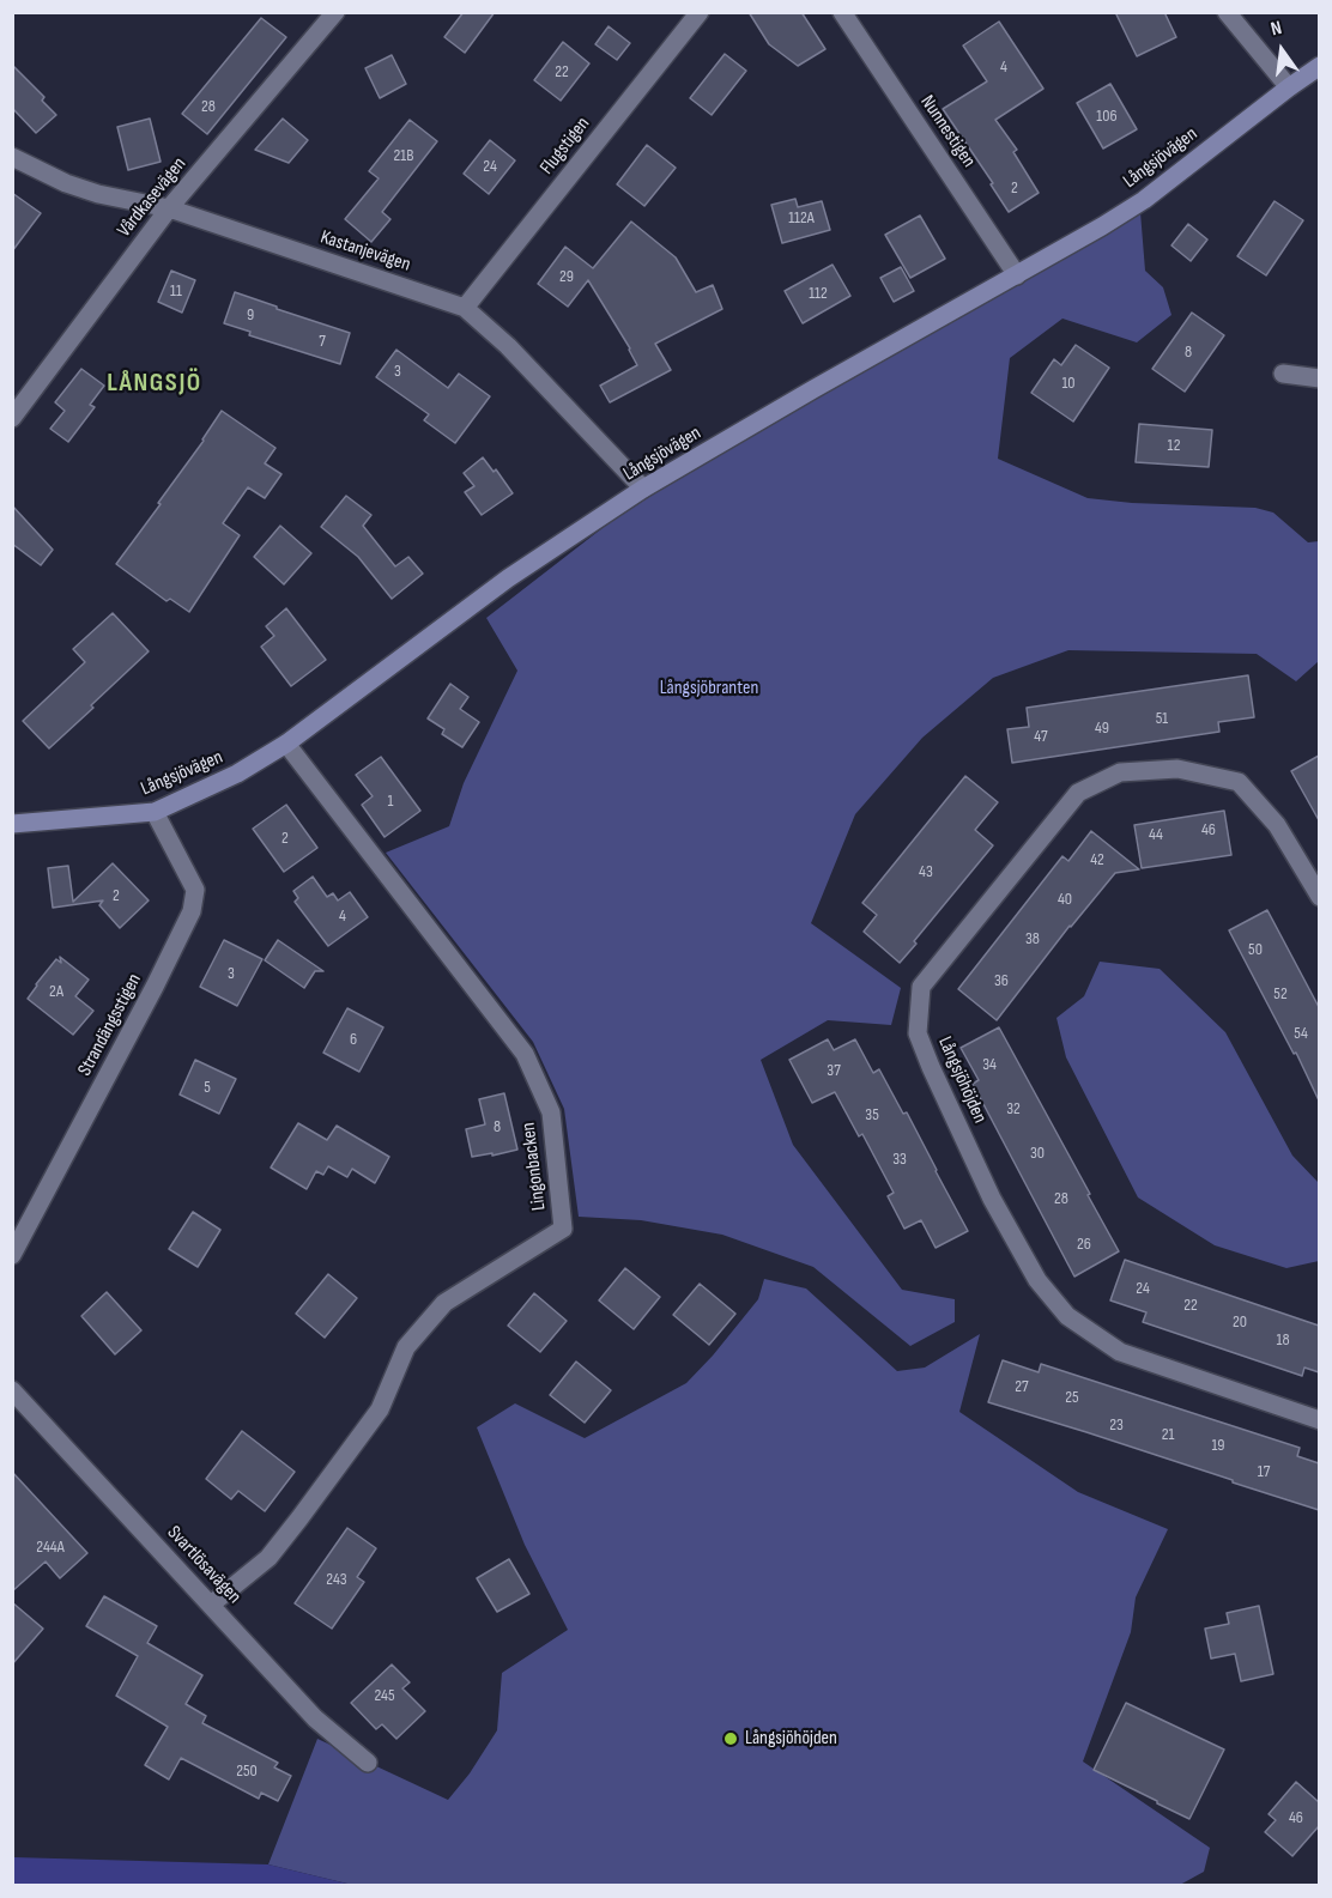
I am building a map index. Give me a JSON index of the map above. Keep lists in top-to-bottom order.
{
  "streets": {
    "street": [
      "Nunnestigen",
      "Flugstigen",
      "Långsjövägen",
      "Vårdkasevägen",
      "Kastanjevägen",
      "Strandängsstigen",
      "Långsjöhöjden",
      "Lingonbacken",
      "Svartlösavägen"
    ]
  },
  "crossings": [
    ["Nunnestigen", "Långsjövägen"],
    ["Flugstigen", "Kastanjevägen"],
    ["Långsjövägen", "Kastanjevägen"],
    ["Långsjövägen", "Strandängsstigen"],
    ["Långsjövägen", "Lingonbacken"],
    ["Vårdkasevägen", "Kastanjevägen"],
    ["Lingonbacken", "Svartlösavägen"]
  ],
  "districts": ["LÅNGSJÖ"],
  "parks": ["Långsjöbranten"],
  "places": ["Långsjöhöjden"],
  "house_numbers": [
    "4",
    "22",
    "28",
    "106",
    "21B",
    "24",
    "2",
    "112A",
    "29",
    "11",
    "112",
    "9",
    "7",
    "8",
    "3",
    "10",
    "12",
    "51",
    "49",
    "47",
    "1",
    "46",
    "44",
    "2",
    "42",
    "43",
    "2",
    "40",
    "4",
    "38",
    "50",
    "3",
    "36",
    "2A",
    "52",
    "54",
    "6",
    "34",
    "37",
    "5",
    "32",
    "35",
    "8",
    "30",
    "33",
    "28",
    "26",
    "24",
    "22",
    "20",
    "18",
    "27",
    "25",
    "23",
    "21",
    "19",
    "17",
    "244A",
    "243",
    "245",
    "250",
    "46"
  ],
  "north": "top"
}
